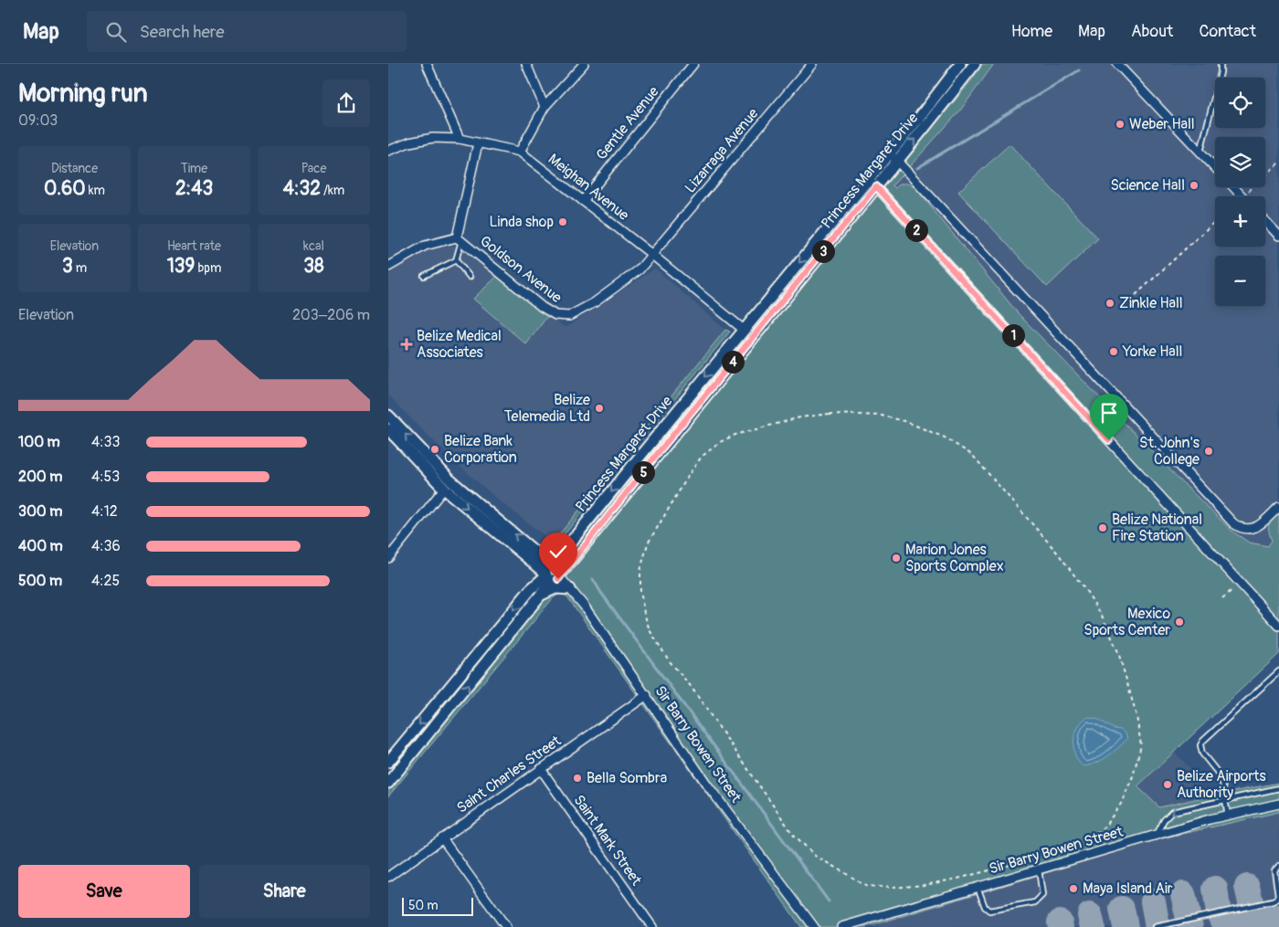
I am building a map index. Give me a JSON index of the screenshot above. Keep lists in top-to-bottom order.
{
  "streets": {
    "main road": ["Princess Margaret Drive"],
    "street": [
      "Gentle Avenue",
      "Lizarraga Avenue",
      "Meighan Avenue",
      "Goldson Avenue",
      "Sir Barry Bowen Street",
      "Saint Charles Street",
      "Saint Mark Street"
    ]
  },
  "crossings": [
    ["Gentle Avenue", "Meighan Avenue"],
    ["Lizarraga Avenue", "Meighan Avenue"],
    ["Lizarraga Avenue", "Goldson Avenue"],
    ["Princess Margaret Drive", "Meighan Avenue"],
    ["Princess Margaret Drive", "Sir Barry Bowen Street"],
    ["Meighan Avenue", "Goldson Avenue"],
    ["Sir Barry Bowen Street", "Saint Charles Street"],
    ["Saint Charles Street", "Saint Mark Street"]
  ],
  "places": {
    "other": [
      "Weber Hall",
      "Science Hall",
      "Linda shop",
      "Zinkle Hall",
      "Yorke Hall",
      "Belize Telemedia Ltd",
      "Belize Bank Corporation",
      "St. John's College",
      "Belize National Fire Station",
      "Marion Jones Sports Complex",
      "Mexico Sports Center",
      "Bella Sombra",
      "Belize Airports Authority",
      "Maya Island Air"
    ],
    "health": ["Belize Medical Associates"]
  },
  "scale_bar": "50 m",
  "page": {
    "header": "Map",
    "search": "Search here",
    "nav": [
      "Home",
      "Map",
      "About",
      "Contact"
    ],
    "heading": ["Morning run", "09:03"],
    "map_buttons": ["+", "−"],
    "stats": [
      ["Distance", "0.60 km"],
      ["Time", "2:43"],
      ["Pace", "4:32 /km"],
      ["Elevation", "3 m"],
      ["Heart rate", "139 bpm"],
      ["kcal", "38"]
    ],
    "pins": [
      "2",
      "3",
      "1",
      "4",
      "5"
    ],
    "chart": ["Elevation", "203–206 m"],
    "list": [
      {
        "name": "100 m",
        "note": "4:33"
      },
      {
        "name": "200 m",
        "note": "4:53"
      },
      {
        "name": "300 m",
        "note": "4:12"
      },
      {
        "name": "400 m",
        "note": "4:36"
      },
      {
        "name": "500 m",
        "note": "4:25"
      }
    ],
    "buttons": ["Save", "Share"],
    "scale": "50 m"
  }
}
